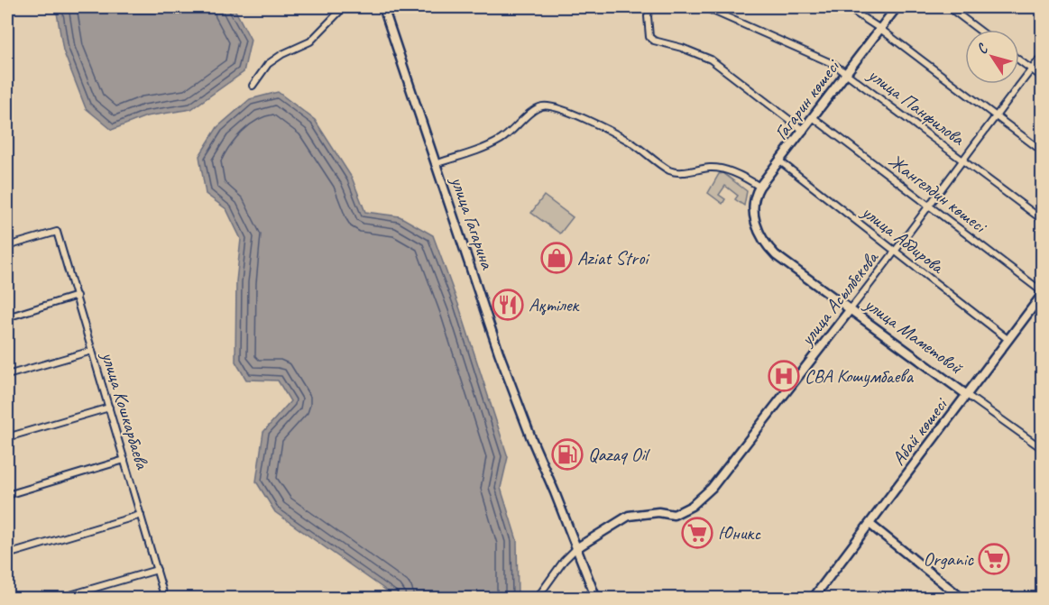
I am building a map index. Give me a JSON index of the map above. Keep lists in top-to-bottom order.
{
  "streets": {
    "street": [
      "Гагарин көшесі",
      "улица Панфилова",
      "Жангелдин көшесі",
      "улица Гагарина",
      "улица Абдирова",
      "улица Асылбекова",
      "улица Маметовой",
      "улица Кошкарбаева",
      "Абай көшесі"
    ]
  },
  "crossings": [
    ["Гагарин көшесі", "улица Панфилова"],
    ["Гагарин көшесі", "Жангелдин көшесі"],
    ["Гагарин көшесі", "улица Абдирова"],
    ["Гагарин көшесі", "улица Маметовой"],
    ["улица Панфилова", "улица Асылбекова"],
    ["Жангелдин көшесі", "улица Асылбекова"],
    ["Жангелдин көшесі", "Абай көшесі"],
    ["улица Гагарина", "улица Асылбекова"],
    ["улица Абдирова", "улица Асылбекова"],
    ["улица Абдирова", "Абай көшесі"],
    ["улица Асылбекова", "улица Маметовой"],
    ["улица Маметовой", "Абай көшесі"]
  ],
  "places": {
    "shop": ["Aziat Stroi"],
    "restaurant": ["Ақтілек"],
    "hospital": ["СВА Кошумбаева"],
    "fuel station": ["Qazaq Oil"],
    "supermarket": ["Юникс", "Organic"]
  },
  "north": "top left"
}
